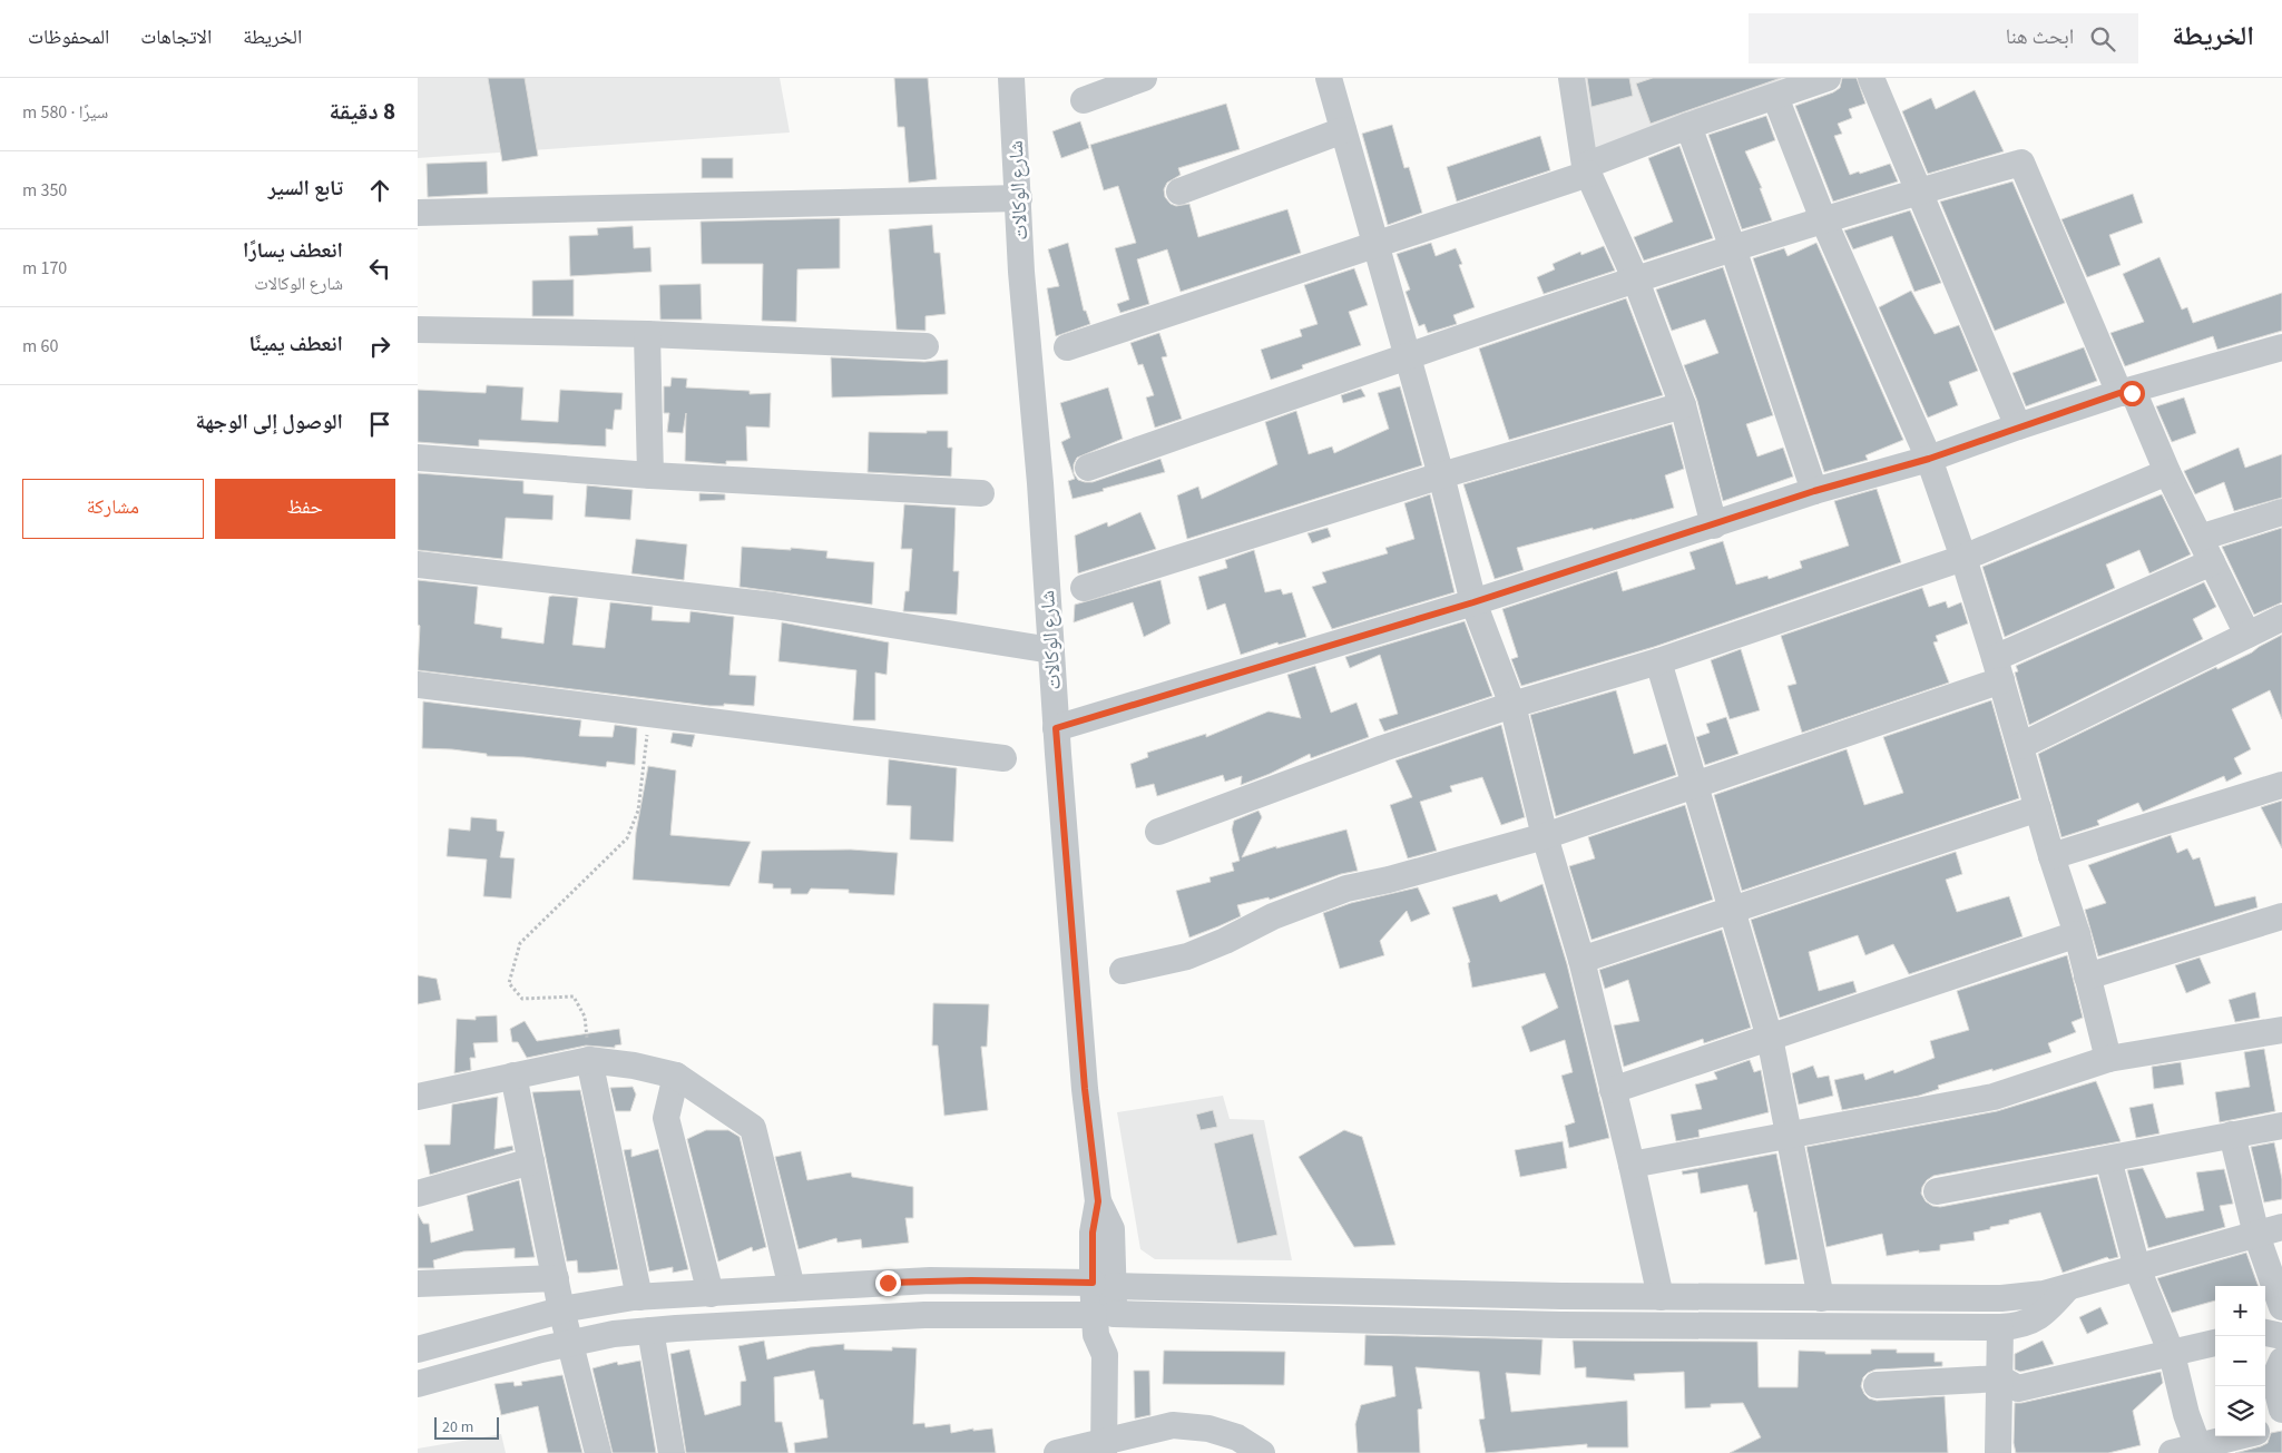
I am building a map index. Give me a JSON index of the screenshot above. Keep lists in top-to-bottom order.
{
  "streets": {
    "street": ["شارع الوكالات"]
  },
  "scale_bar": "20 m",
  "page": {
    "header": "الخريطة",
    "search": "ابحث هنا",
    "nav": ["الخريطة", "الاتجاهات", "المحفوظات"],
    "heading": ["8 دقيقة", "سيرًا · 580 m"],
    "list": [
      ["تابع السير", "350 m"],
      ["انعطف يسارًا", "شارع الوكالات", "170 m"],
      ["انعطف يمينًا", "60 m"],
      "الوصول إلى الوجهة"
    ],
    "buttons": ["حفظ", "مشاركة"],
    "map_buttons": ["+", "−"],
    "scale": "20 m"
  }
}
